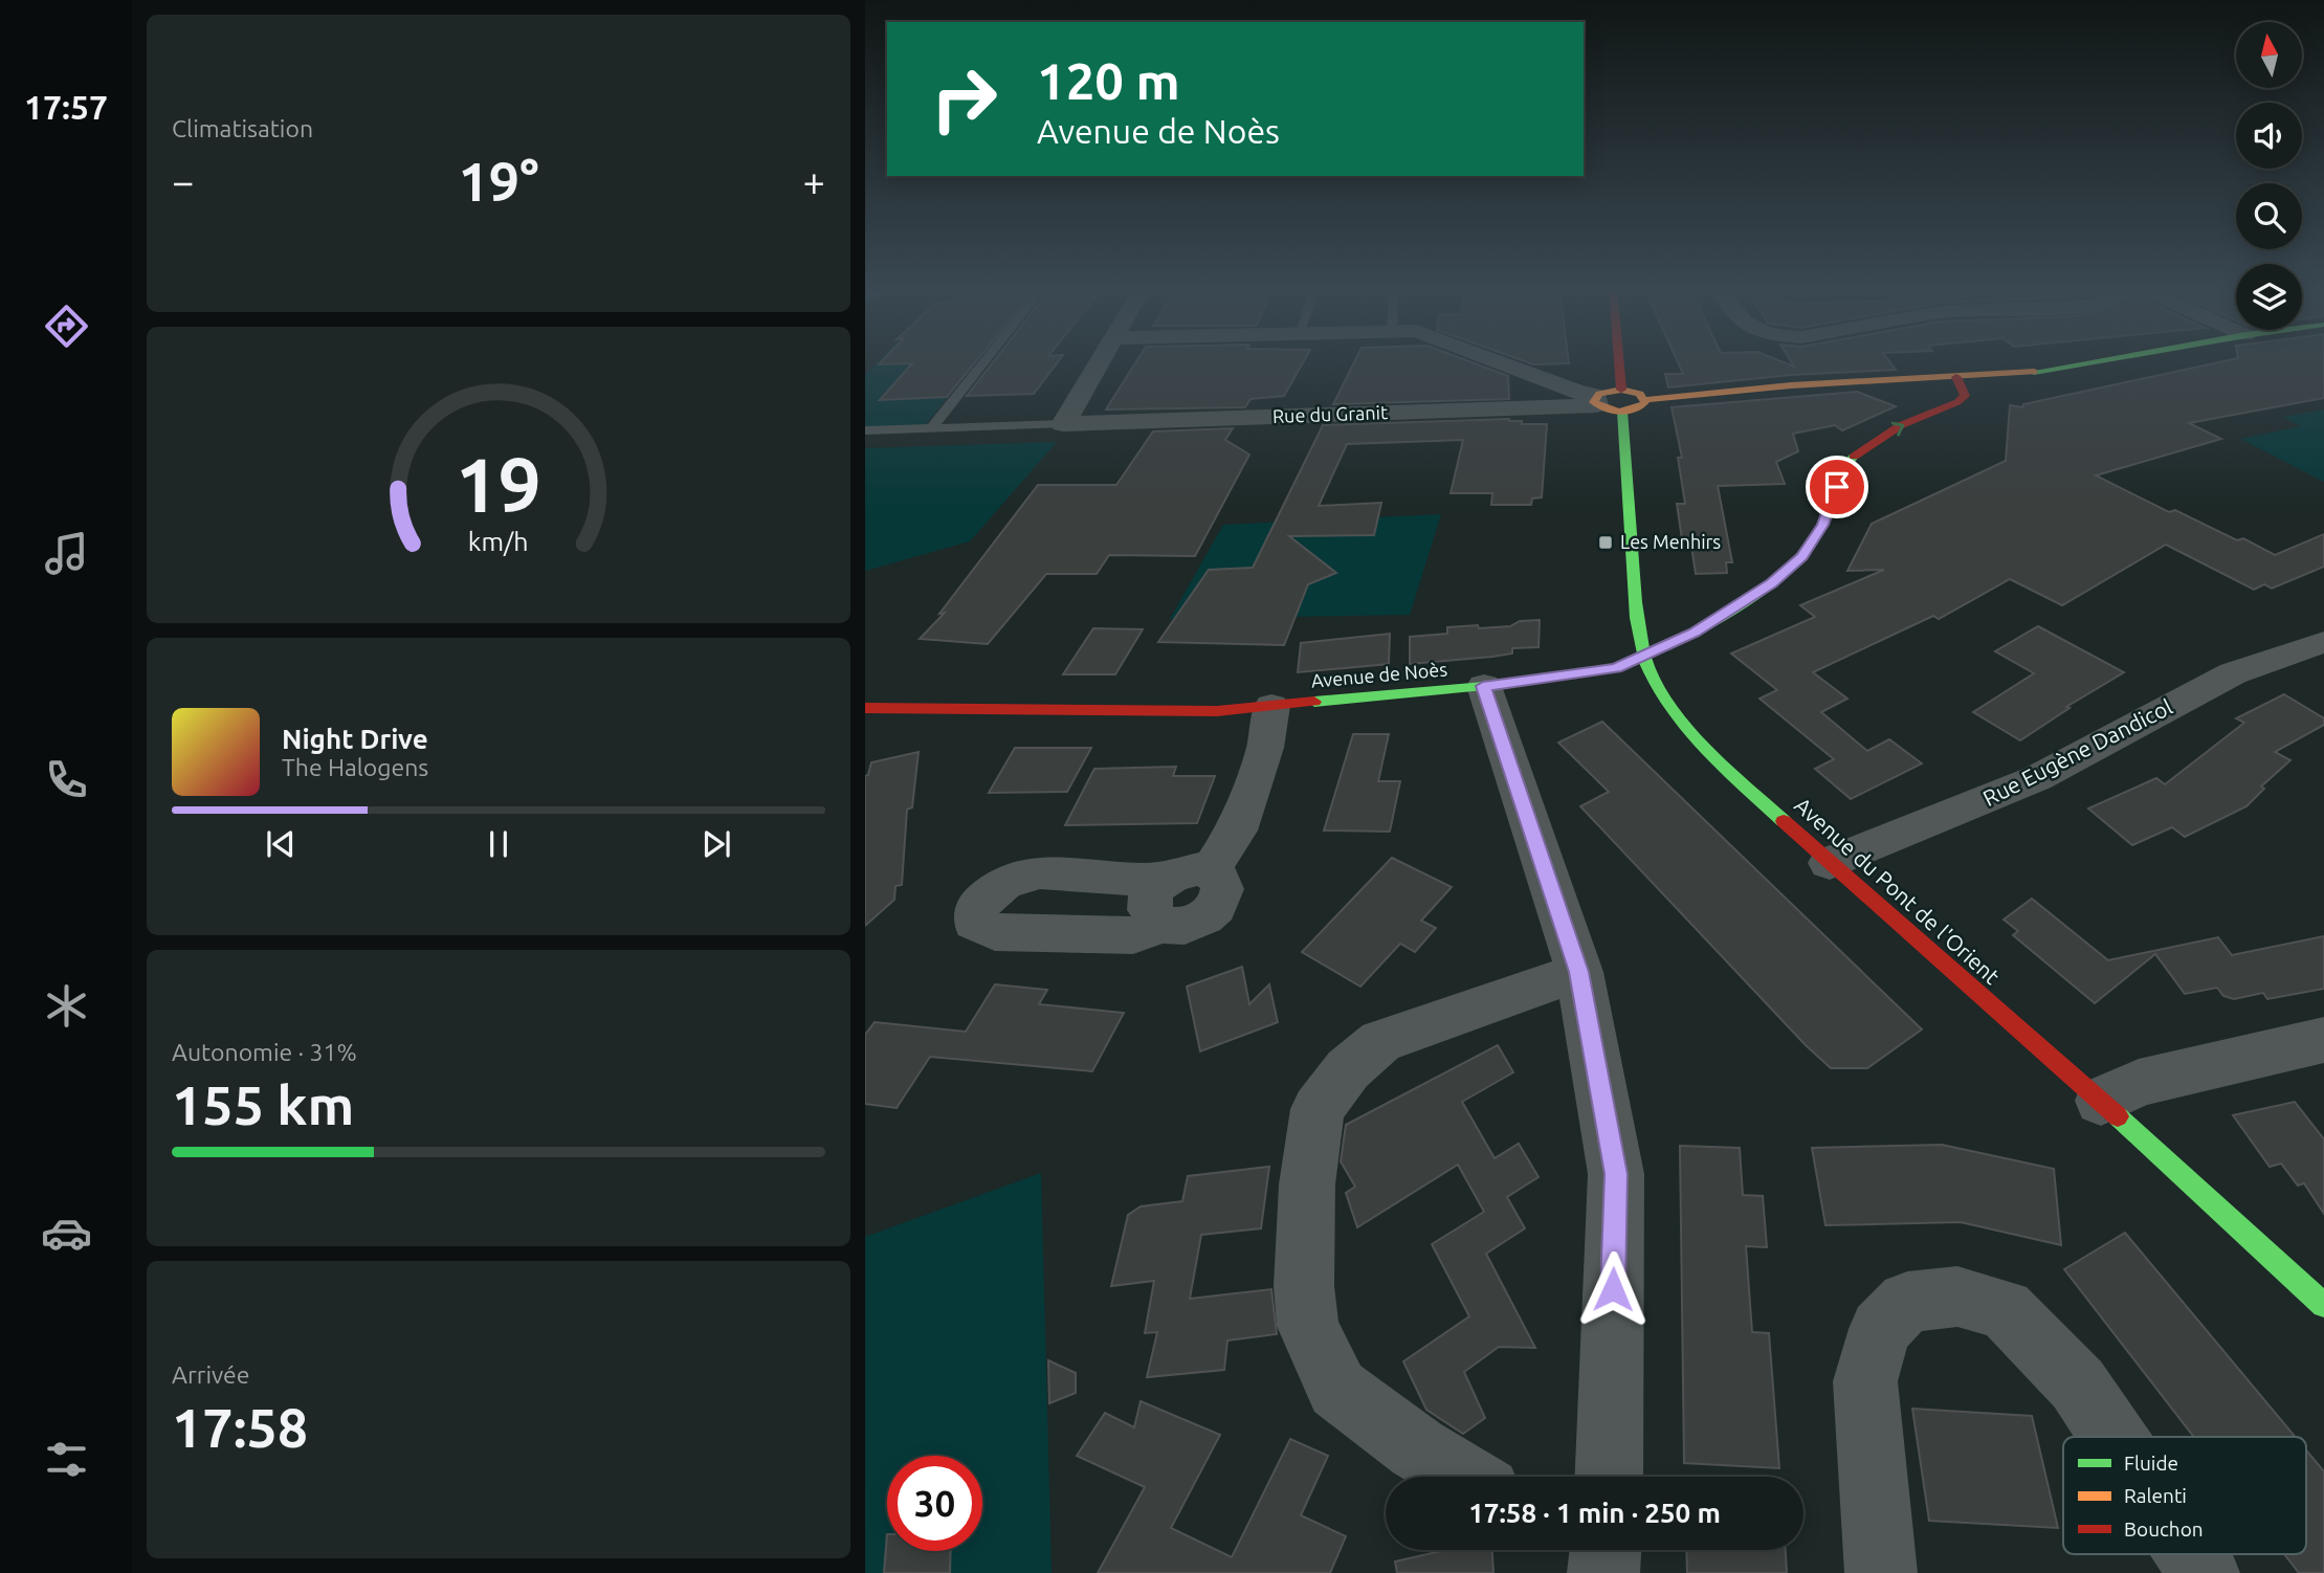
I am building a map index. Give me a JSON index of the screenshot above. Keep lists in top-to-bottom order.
{
  "streets": {
    "street": [
      "Rue du Granit",
      "Avenue de Noès",
      "Rue Eugène Dandicol",
      "Avenue du Pont de l'Orient"
    ]
  },
  "crossings": [
    ["Avenue de Noès", "Avenue du Pont de l'Orient"],
    ["Rue Eugène Dandicol", "Avenue du Pont de l'Orient"]
  ],
  "places": {
    "transit": ["Les Menhirs"]
  },
  "legend": ["Fluide", "Ralenti", "Bouchon"],
  "north": "top",
  "page": {
    "tabs": "17:57",
    "tile": [
      "Climatisation",
      ["Autonomie · 31%", "155 km"],
      ["Arrivée", "17:58"]
    ],
    "turn": ["120 m", "Avenue de Noès"],
    "heat": ["−", "19°", "+"],
    "song": ["Night Drive", "The Halogens"],
    "limit": "30",
    "trip": "17:58 · 1 min · 250 m",
    "gauge": ["19", "km/h"]
  }
}
